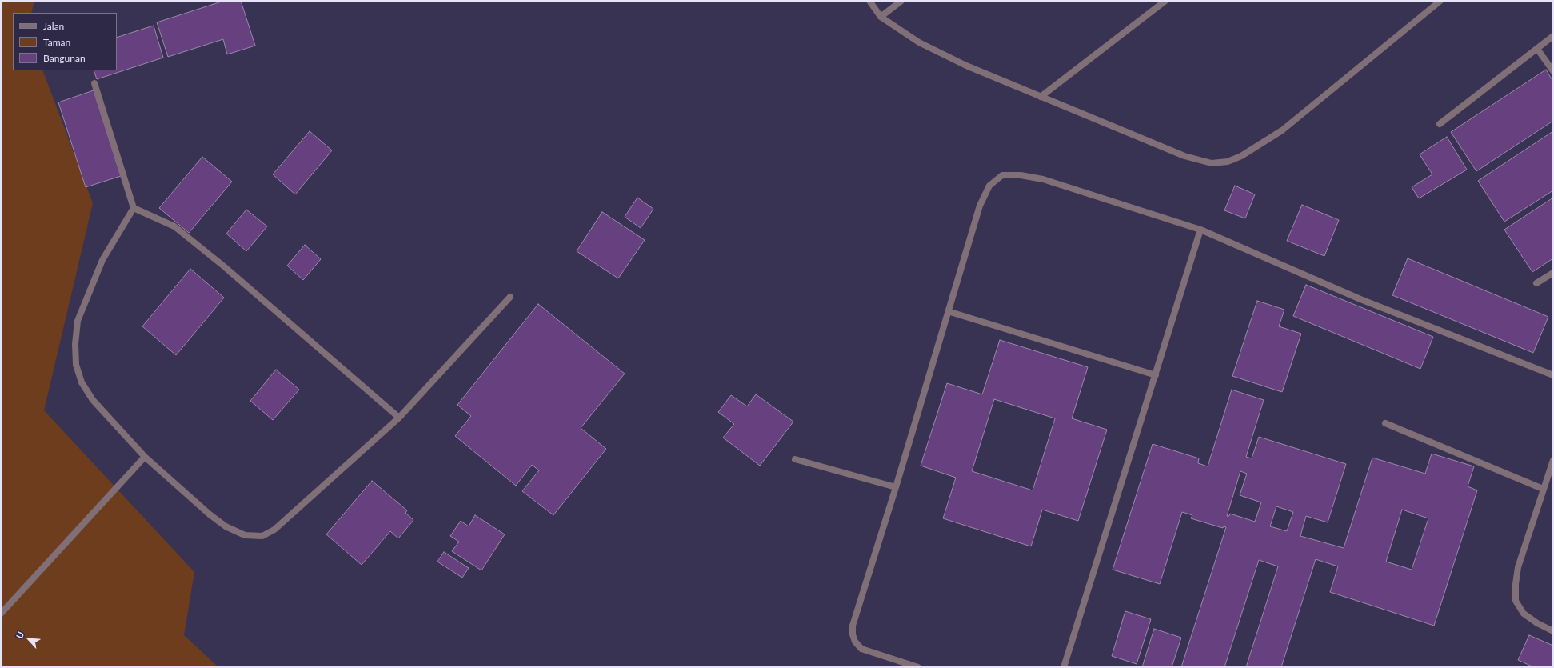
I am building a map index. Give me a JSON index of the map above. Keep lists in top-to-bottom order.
{
  "legend": ["Jalan", "Taman", "Bangunan"],
  "north": "top left"
}
